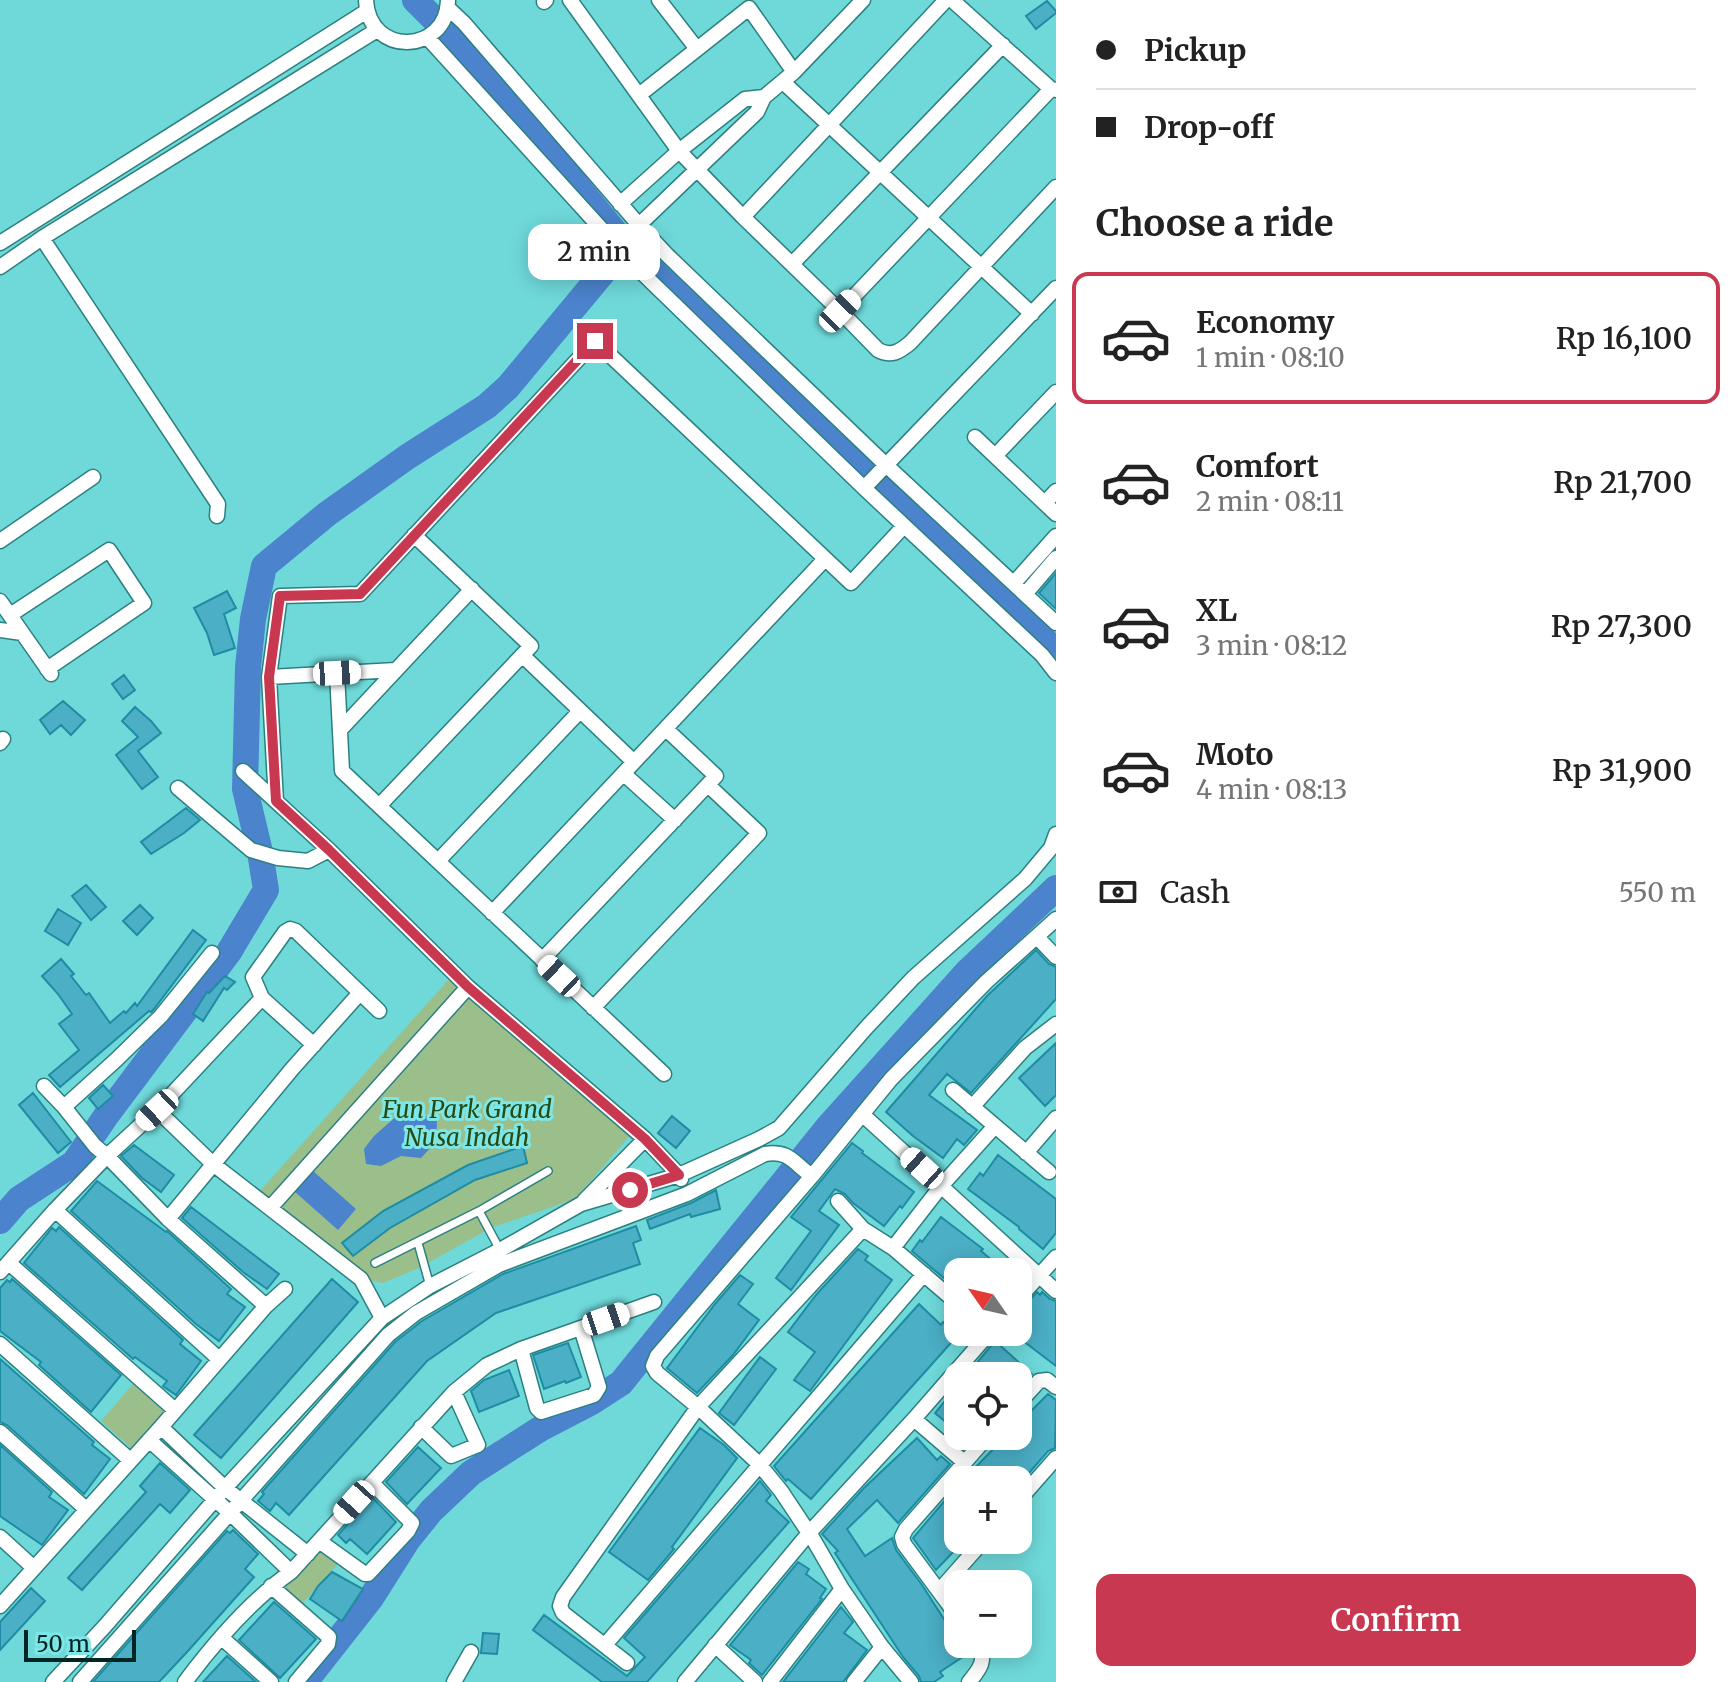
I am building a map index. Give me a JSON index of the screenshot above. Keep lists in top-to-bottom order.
{
  "parks": ["Fun Park Grand Nusa Indah"],
  "scale_bar": "50 m",
  "north": "top left",
  "page": {
    "banner": ["Pickup", "Drop-off"],
    "heading": "Choose a ride",
    "bubble": "2 min",
    "list": [
      {
        "name": "Economy",
        "note": "1 min · 08:10",
        "value": "Rp 16,100"
      },
      {
        "name": "Comfort",
        "note": "2 min · 08:11",
        "value": "Rp 21,700"
      },
      {
        "name": "XL",
        "note": "3 min · 08:12",
        "value": "Rp 27,300"
      },
      {
        "name": "Moto",
        "note": "4 min · 08:13",
        "value": "Rp 31,900"
      }
    ],
    "pay": ["Cash", "550 m"],
    "map_buttons": ["+", "−"],
    "buttons": "Confirm",
    "scale": "50 m"
  }
}
